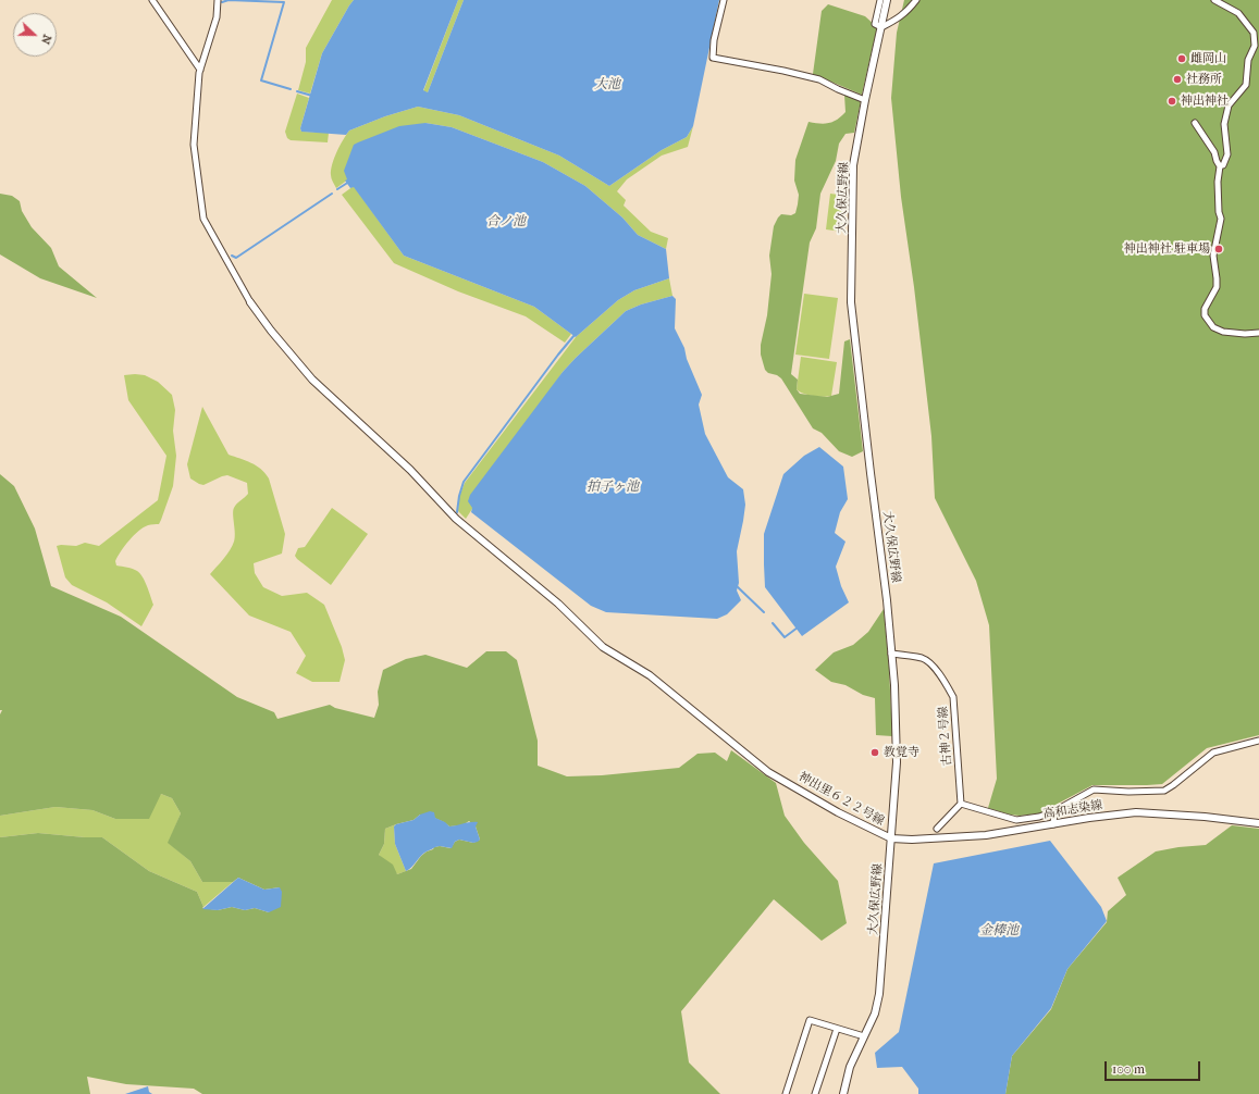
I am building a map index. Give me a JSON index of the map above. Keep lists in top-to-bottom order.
{
  "streets": {
    "street": [
      "大久保広野線",
      "古神２号線",
      "神出里６２２号線",
      "高和志染線"
    ]
  },
  "crossings": [
    ["大久保広野線", "古神２号線"],
    ["大久保広野線", "神出里６２２号線"],
    ["大久保広野線", "高和志染線"],
    ["神出里６２２号線", "高和志染線"]
  ],
  "water": [
    "大池",
    "合ノ池",
    "拍子ヶ池",
    "金棒池"
  ],
  "places": [
    "雌岡山",
    "社務所",
    "神出神社",
    "神出神社 駐車場",
    "教覚寺"
  ],
  "scale_bar": "100 m",
  "north": "right"
}
